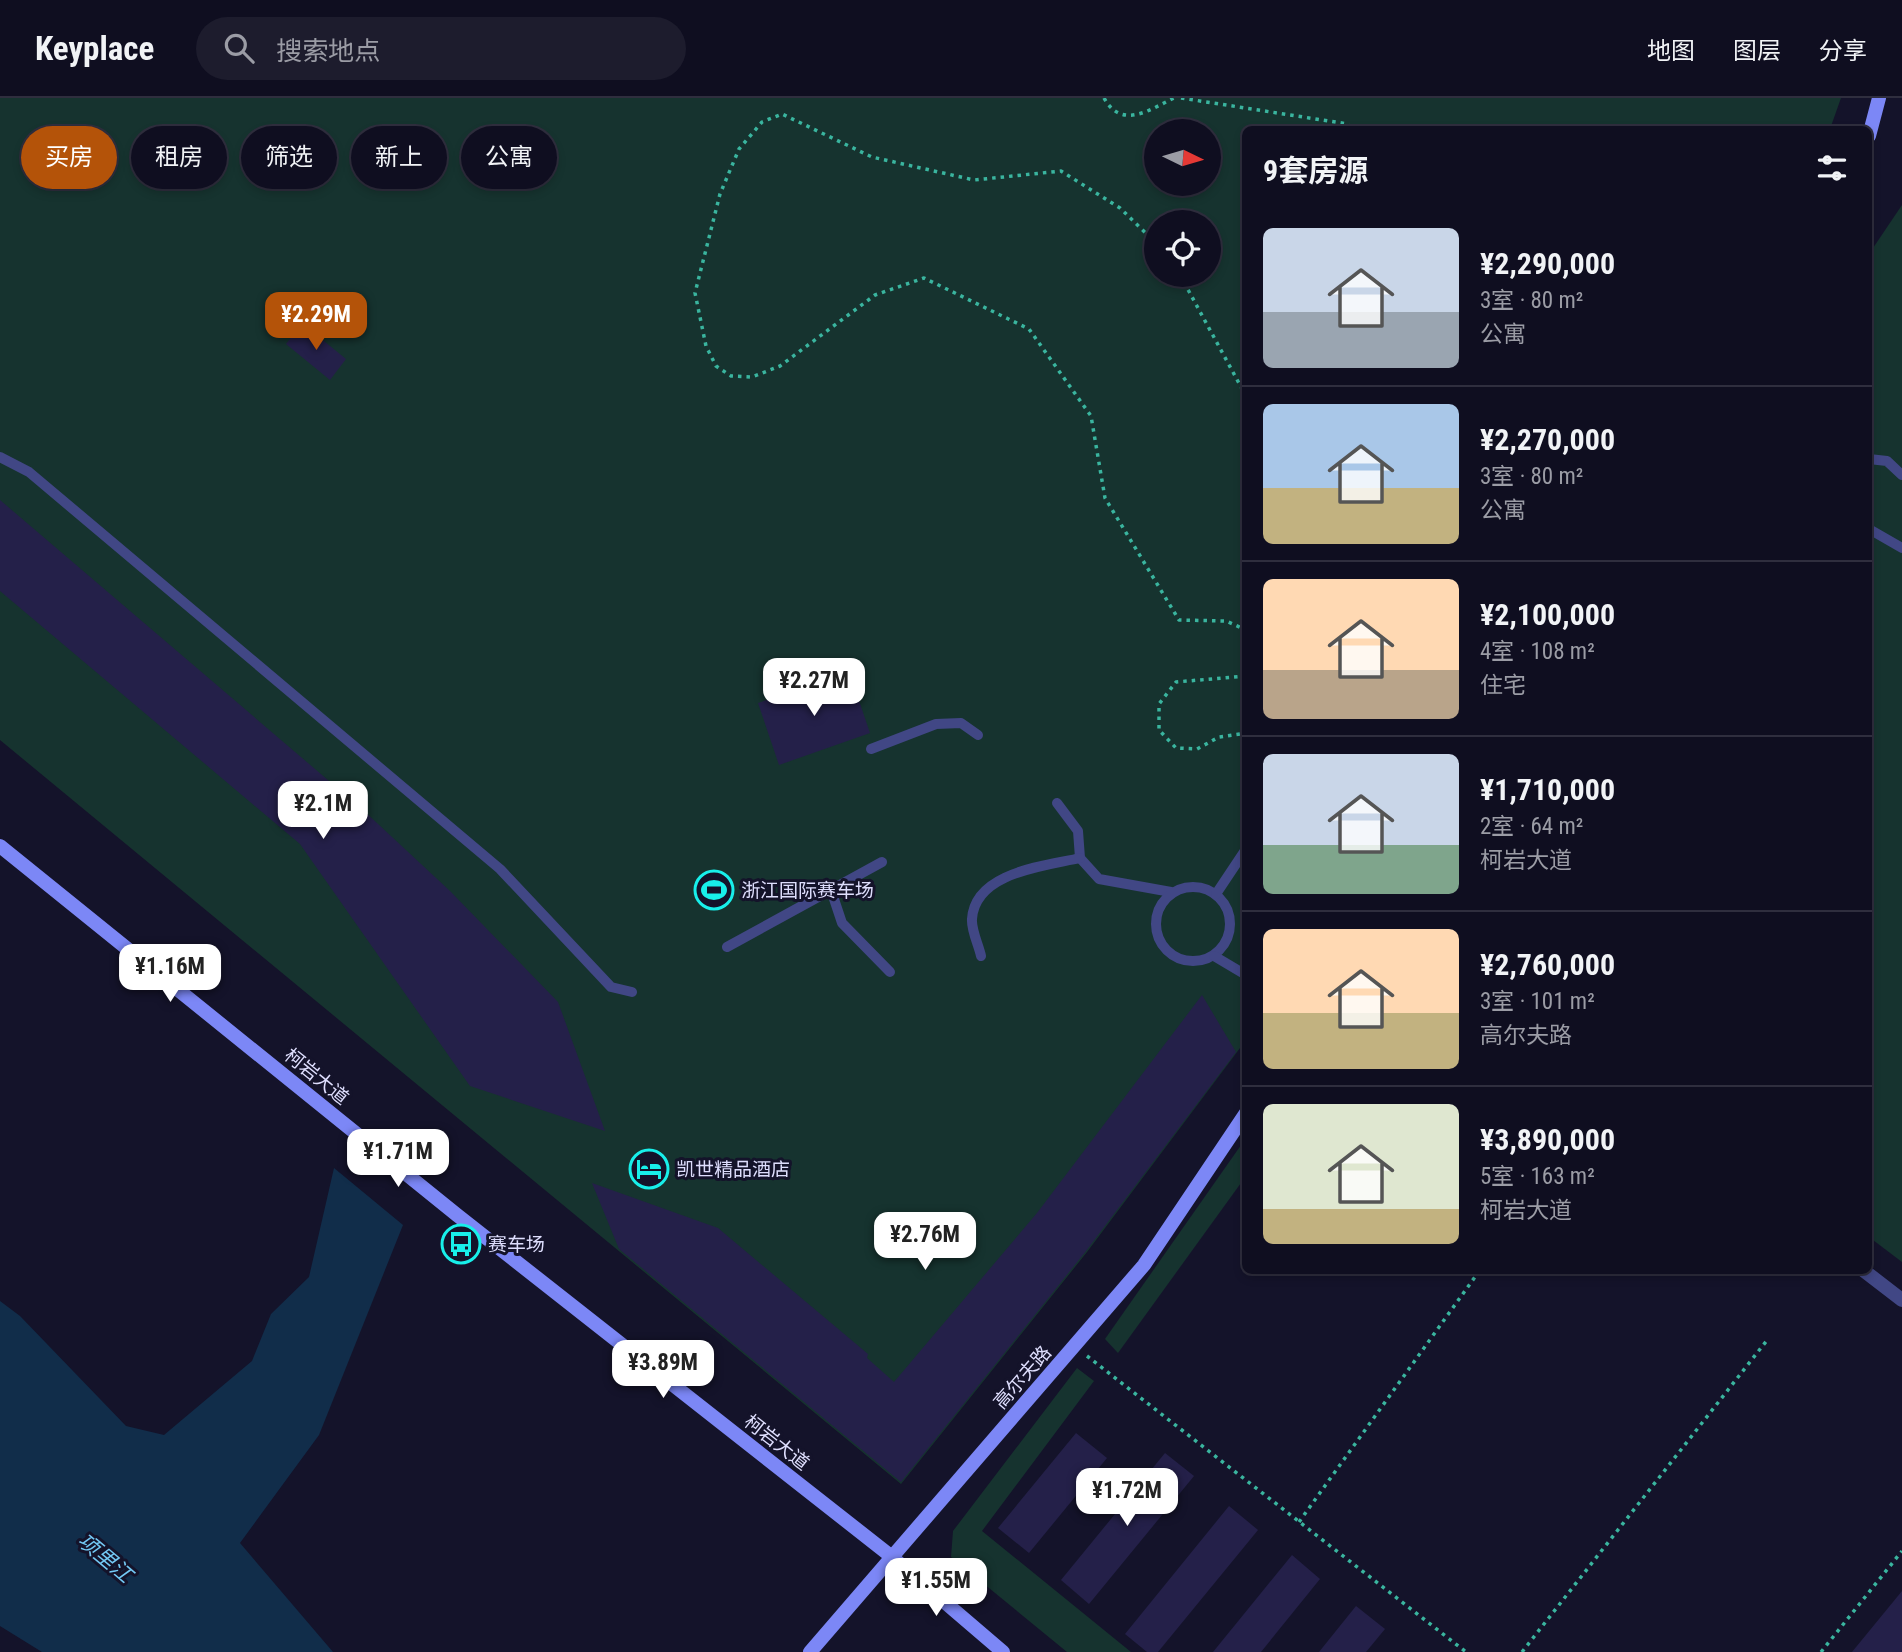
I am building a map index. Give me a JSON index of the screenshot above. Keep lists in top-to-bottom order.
{
  "streets": {
    "street": ["柯岩大道", "高尔夫路"]
  },
  "crossings": [
    ["柯岩大道", "高尔夫路"]
  ],
  "water": ["项里江"],
  "places": {
    "sports": ["浙江国际赛车场"],
    "hotel": ["凯世精品酒店"],
    "bus stop": ["赛车场"]
  },
  "north": "right",
  "page": {
    "header": "Keyplace",
    "search": "搜索地点",
    "nav": ["地图", "图层", "分享"],
    "chip": [
      "买房",
      "租房",
      "筛选",
      "新上",
      "公寓"
    ],
    "heading": "9套房源",
    "list": [
      {
        "name": "¥2,290,000",
        "note": "3室 · 80 m² · 公寓"
      },
      {
        "name": "¥2,270,000",
        "note": "3室 · 80 m² · 公寓"
      },
      {
        "name": "¥2,100,000",
        "note": "4室 · 108 m² · 住宅"
      },
      {
        "name": "¥1,710,000",
        "note": "2室 · 64 m² · 柯岩大道"
      },
      {
        "name": "¥2,760,000",
        "note": "3室 · 101 m² · 高尔夫路"
      },
      {
        "name": "¥3,890,000",
        "note": "5室 · 163 m² · 柯岩大道"
      }
    ],
    "price": [
      "¥2.29M",
      "¥2.27M",
      "¥2.1M",
      "¥1.16M",
      "¥1.71M",
      "¥2.76M",
      "¥3.89M",
      "¥1.72M",
      "¥1.55M"
    ]
  }
}
